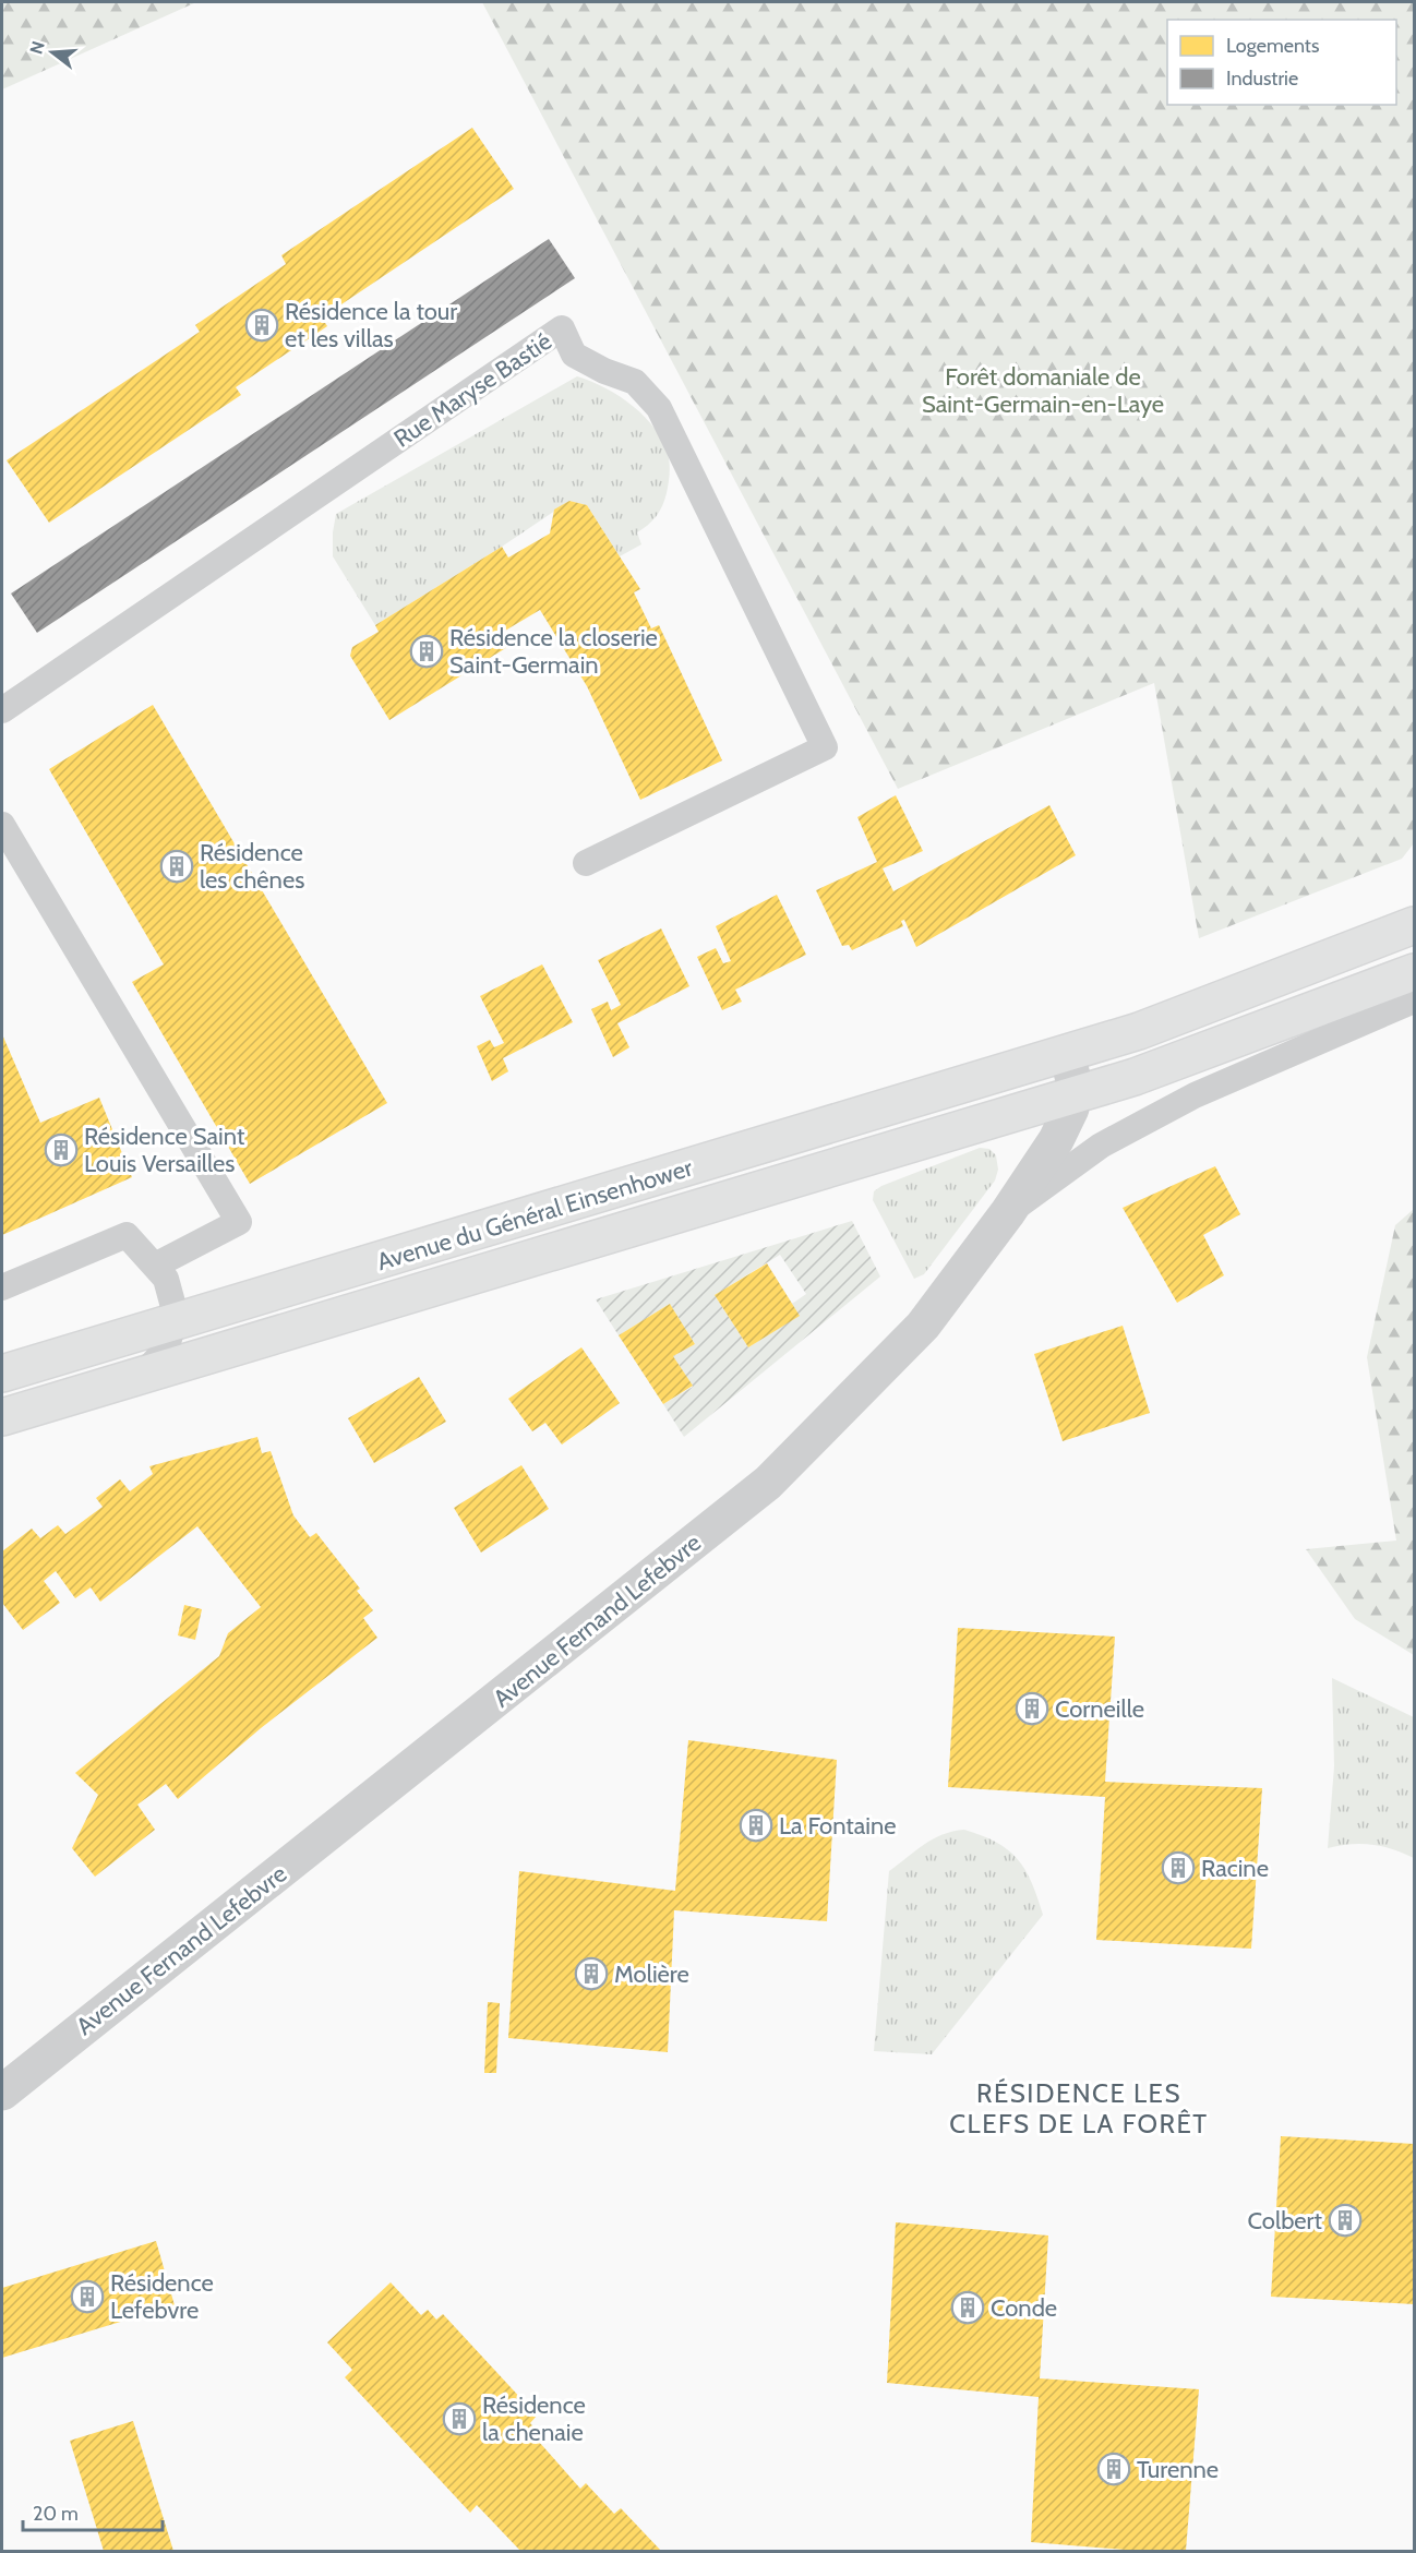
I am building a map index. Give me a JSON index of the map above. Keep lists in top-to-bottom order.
{
  "streets": {
    "main road": ["Avenue du Général Einsenhower"],
    "street": ["Avenue Fernand Lefebvre"],
    "lane": ["Rue Maryse Bastié"]
  },
  "crossings": [
    ["Avenue du Général Einsenhower", "Avenue Fernand Lefebvre"]
  ],
  "districts": ["RÉSIDENCE LES CLEFS DE LA FORÊT"],
  "parks": ["Forêt domaniale de Saint-Germain-en-Laye"],
  "places": {
    "building": [
      "Résidence la tour et les villas",
      "Résidence la closerie Saint-Germain",
      "Résidence les chênes",
      "Résidence Saint Louis Versailles",
      "Corneille",
      "La Fontaine",
      "Racine",
      "Molière",
      "Colbert",
      "Résidence Lefebvre",
      "Conde",
      "Résidence la chenaie",
      "Turenne"
    ]
  },
  "legend": ["Logements", "Industrie"],
  "scale_bar": "20 m",
  "north": "left"
}
